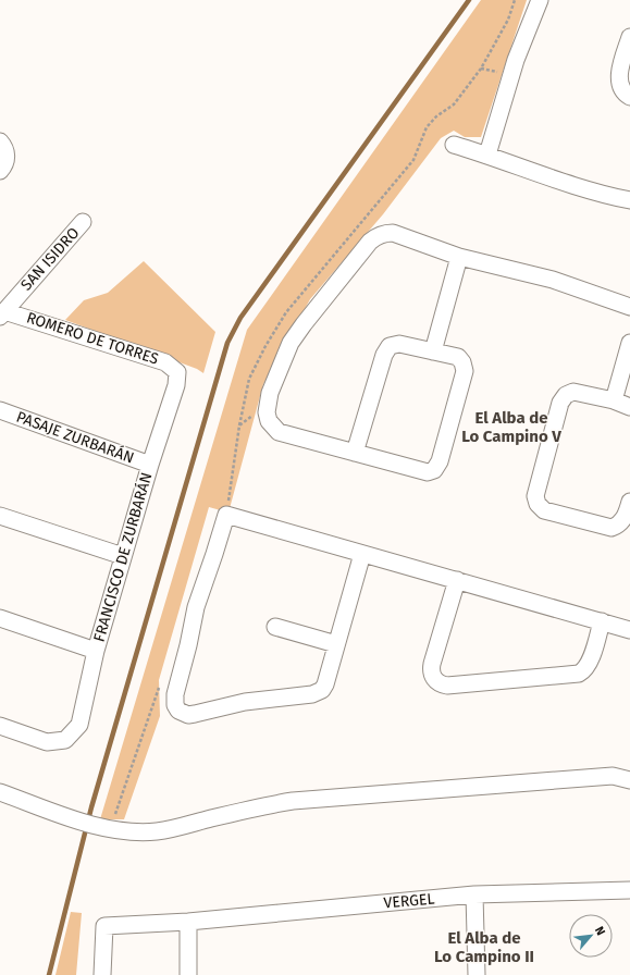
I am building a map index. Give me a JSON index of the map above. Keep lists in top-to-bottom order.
{
  "streets": {
    "street": [
      "SAN ISIDRO",
      "ROMERO DE TORRES",
      "PASAJE ZURBARÁN",
      "FRANCISCO DE ZURBARÁN",
      "VERGEL"
    ]
  },
  "crossings": [
    ["SAN ISIDRO", "ROMERO DE TORRES"],
    ["ROMERO DE TORRES", "FRANCISCO DE ZURBARÁN"],
    ["PASAJE ZURBARÁN", "FRANCISCO DE ZURBARÁN"]
  ],
  "districts": ["El Alba de Lo Campino V", "El Alba de Lo Campino II"],
  "north": "top right"
}
